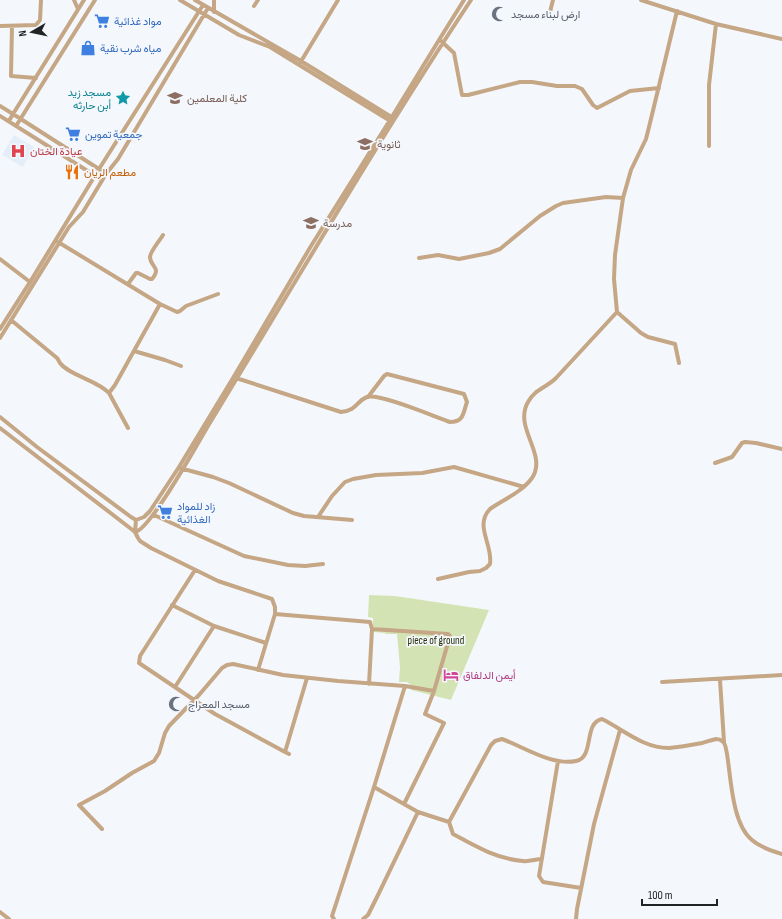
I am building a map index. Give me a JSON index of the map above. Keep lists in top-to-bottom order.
{
  "parks": ["piece of ground"],
  "places": {
    "mosque": ["ارض لبناء مسجد", "مسجد المعراج"],
    "supermarket": ["مواد غذائية", "جمعية تموين", "زاد للمواد الغذائية"],
    "shop": ["مياه شرب نقية"],
    "place": ["مسجد زيد أبن حارثه"],
    "school or university": ["كلية المعلمين", "ثانوية", "مدرسة"],
    "hospital": ["عيادة الختان"],
    "restaurant": ["مطعم الريان"],
    "hotel": ["أيمن الدلفاق"]
  },
  "scale_bar": "100 m",
  "north": "left"
}
